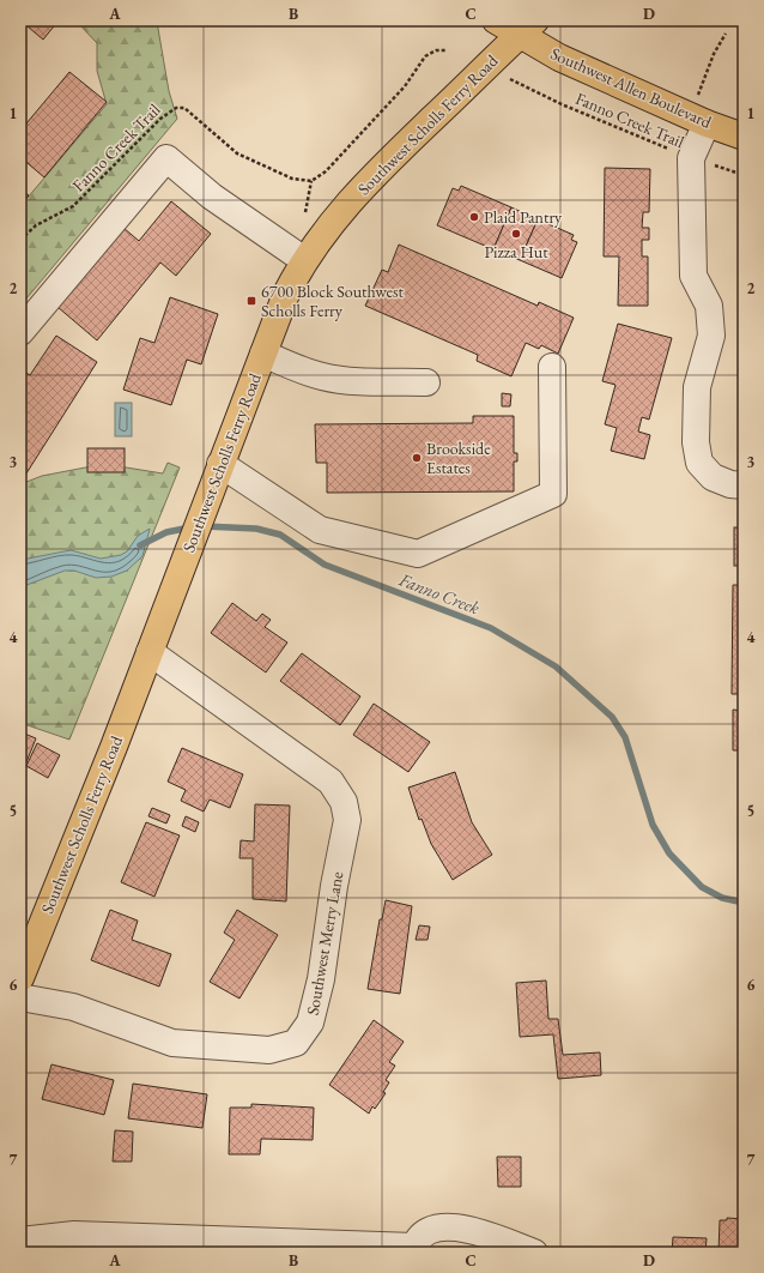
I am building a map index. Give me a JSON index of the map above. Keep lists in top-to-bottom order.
{
  "streets": {
    "main road": ["Southwest Allen Boulevard", "Southwest Scholls Ferry Road"],
    "street": ["Southwest Merry Lane"],
    "path": ["Fanno Creek Trail"]
  },
  "crossings": [
    ["Southwest Allen Boulevard", "Southwest Scholls Ferry Road"],
    ["Southwest Scholls Ferry Road", "Southwest Merry Lane"]
  ],
  "water": ["Fanno Creek"],
  "places": {
    "other": ["Plaid Pantry", "Pizza Hut", "Brookside Estates"],
    "transit": ["6700 Block Southwest Scholls Ferry"]
  },
  "grid": {
    "columns": [
      "A",
      "B",
      "C",
      "D"
    ],
    "rows": [
      "1",
      "2",
      "3",
      "4",
      "5",
      "6",
      "7"
    ]
  }
}
